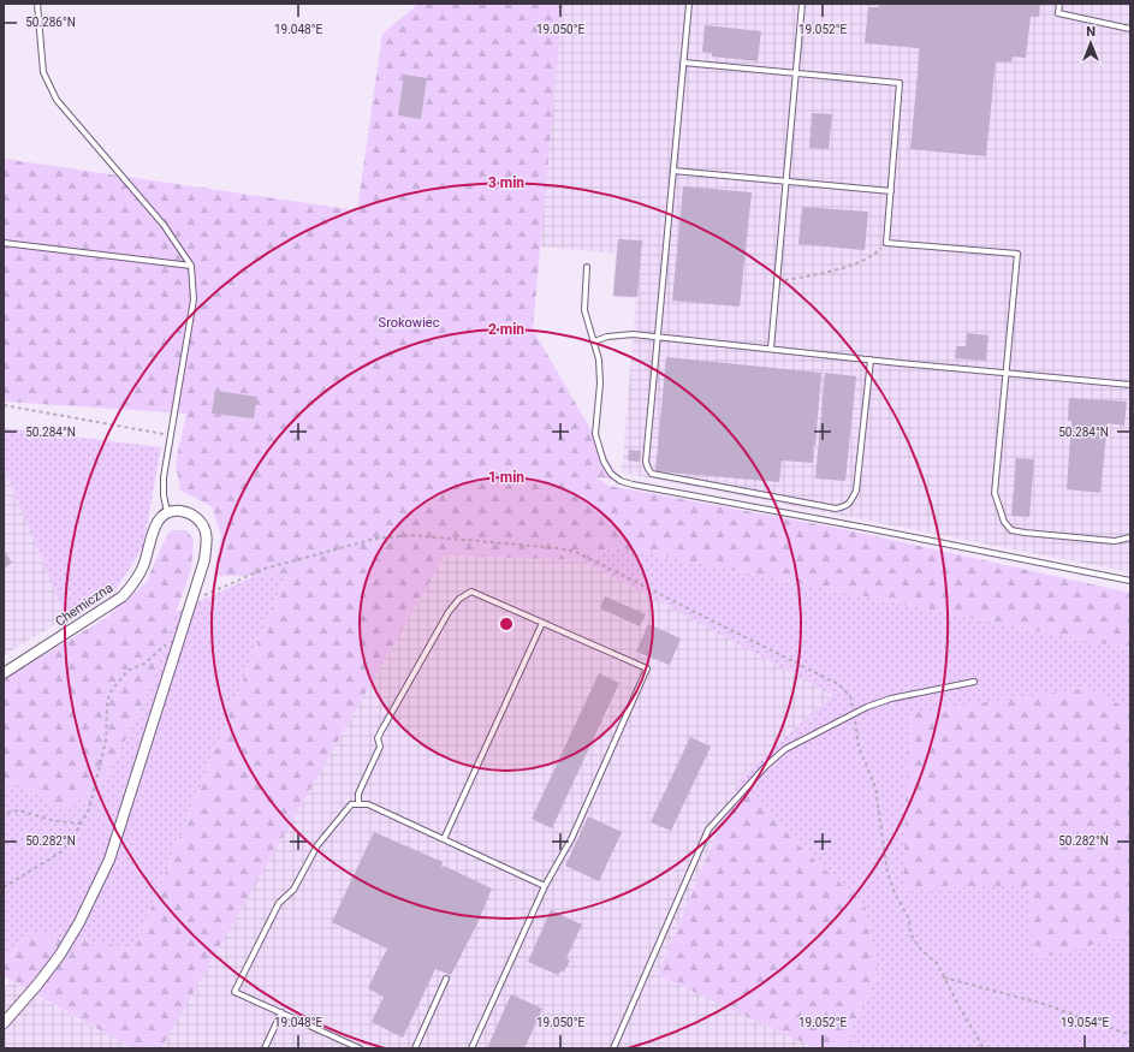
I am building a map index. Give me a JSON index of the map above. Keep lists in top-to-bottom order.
{
  "streets": {
    "street": ["Chemiczna"]
  },
  "parks": ["Srokowiec"],
  "north": "top",
  "coordinates": [
    "50.286°N",
    "19.048°E",
    "19.050°E",
    "19.052°E",
    "50.284°N",
    "50.282°N",
    "19.054°E"
  ],
  "rings": ["3 min", "2 min", "1 min"]
}
